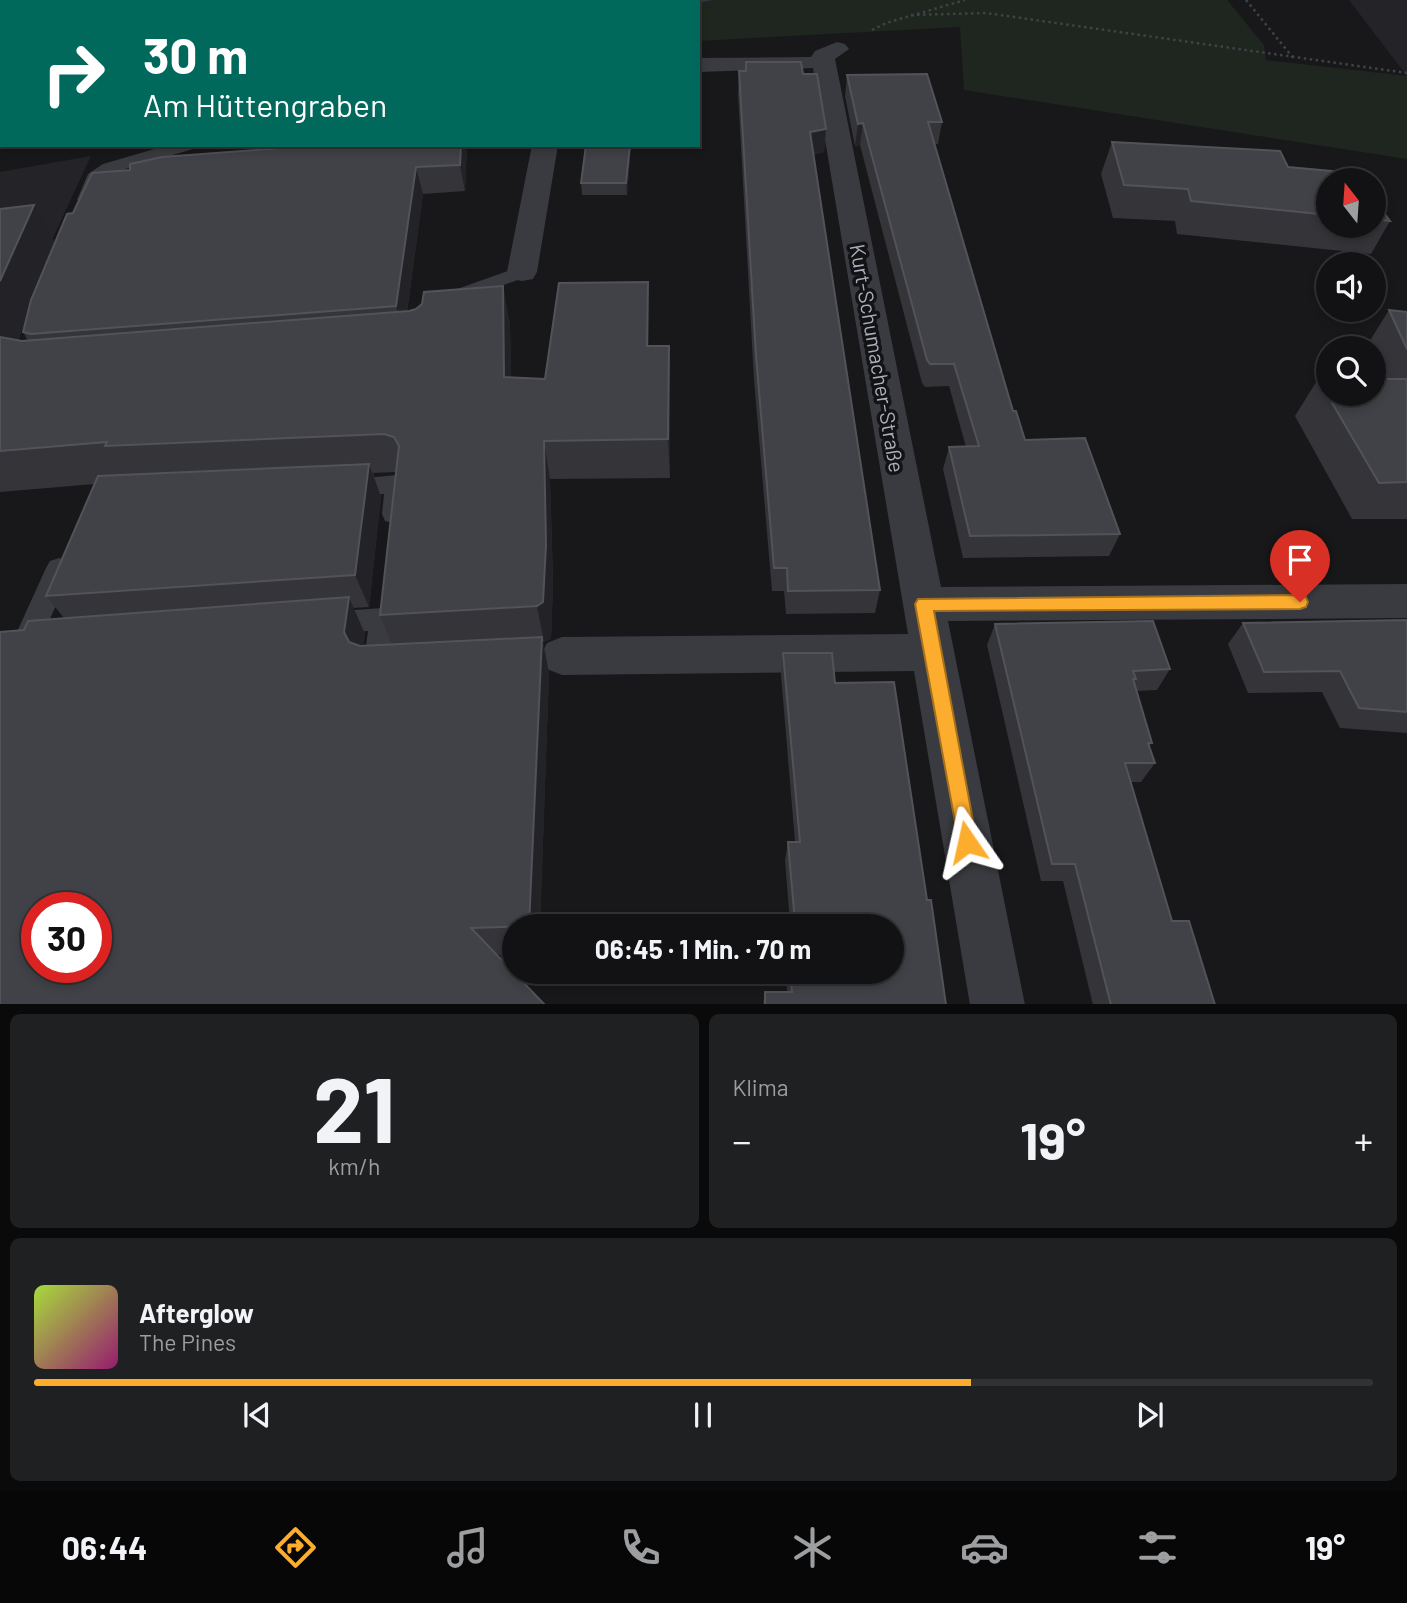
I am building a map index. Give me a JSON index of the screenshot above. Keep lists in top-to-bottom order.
{
  "streets": {
    "street": ["Kurt-Schumacher-Straße"]
  },
  "north": "top",
  "page": {
    "turn": ["30 m", "Am Hüttengraben"],
    "limit": "30",
    "trip": "06:45 · 1 Min. · 70 m",
    "tile": [
      ["21", "km/h"],
      "Klima"
    ],
    "heat": ["−", "19°", "+"],
    "song": ["Afterglow", "The Pines"],
    "tabs": ["06:44", "19°"]
  }
}
